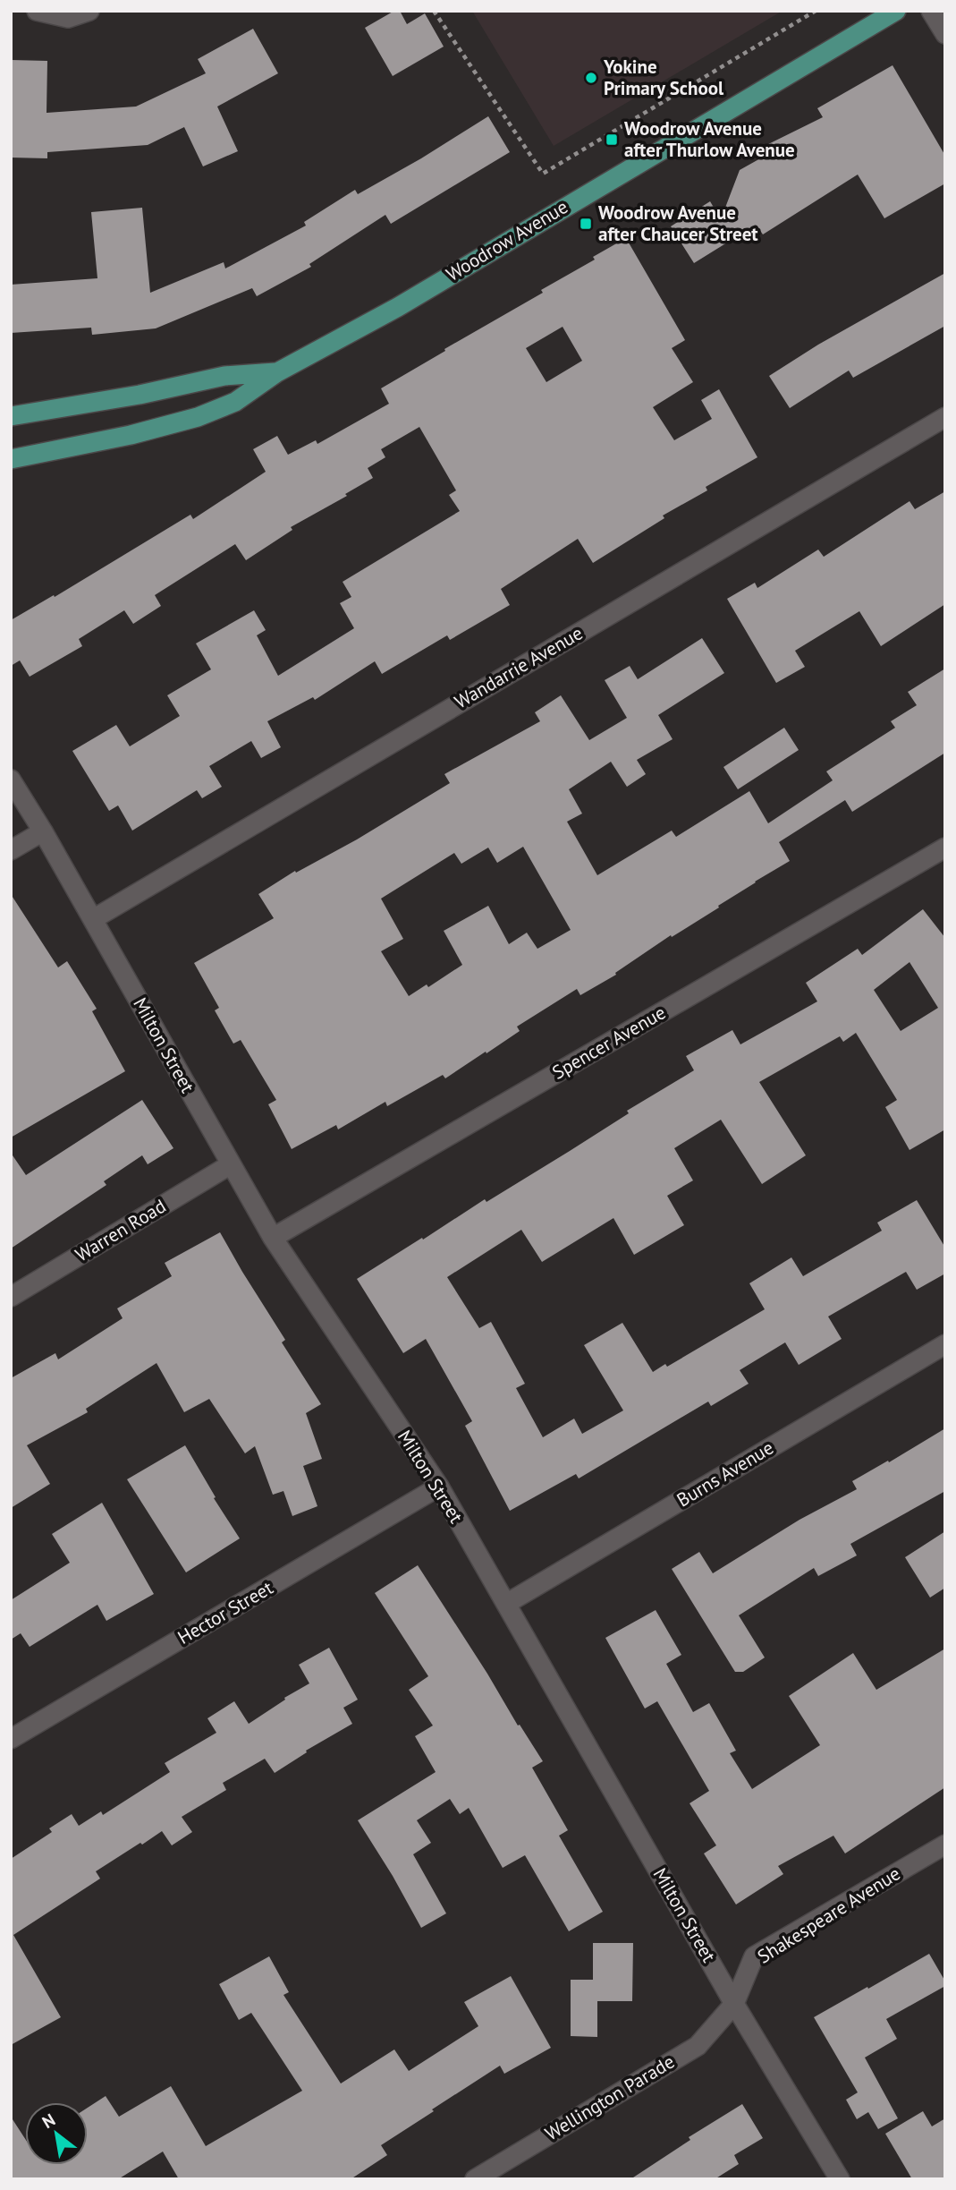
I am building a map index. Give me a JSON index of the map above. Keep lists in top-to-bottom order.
{
  "streets": {
    "main road": ["Woodrow Avenue"],
    "street": [
      "Wandarrie Avenue",
      "Spencer Avenue",
      "Milton Street",
      "Warren Road",
      "Burns Avenue",
      "Hector Street",
      "Shakespeare Avenue",
      "Wellington Parade"
    ]
  },
  "crossings": [
    ["Wandarrie Avenue", "Milton Street"],
    ["Spencer Avenue", "Milton Street"],
    ["Milton Street", "Warren Road"],
    ["Milton Street", "Burns Avenue"],
    ["Milton Street", "Hector Street"],
    ["Milton Street", "Shakespeare Avenue"],
    ["Milton Street", "Wellington Parade"],
    ["Shakespeare Avenue", "Wellington Parade"]
  ],
  "places": {
    "other": ["Yokine Primary School"],
    "transit": ["Woodrow Avenue after Thurlow Avenue", "Woodrow Avenue after Chaucer Street"]
  },
  "north": "top left"
}
